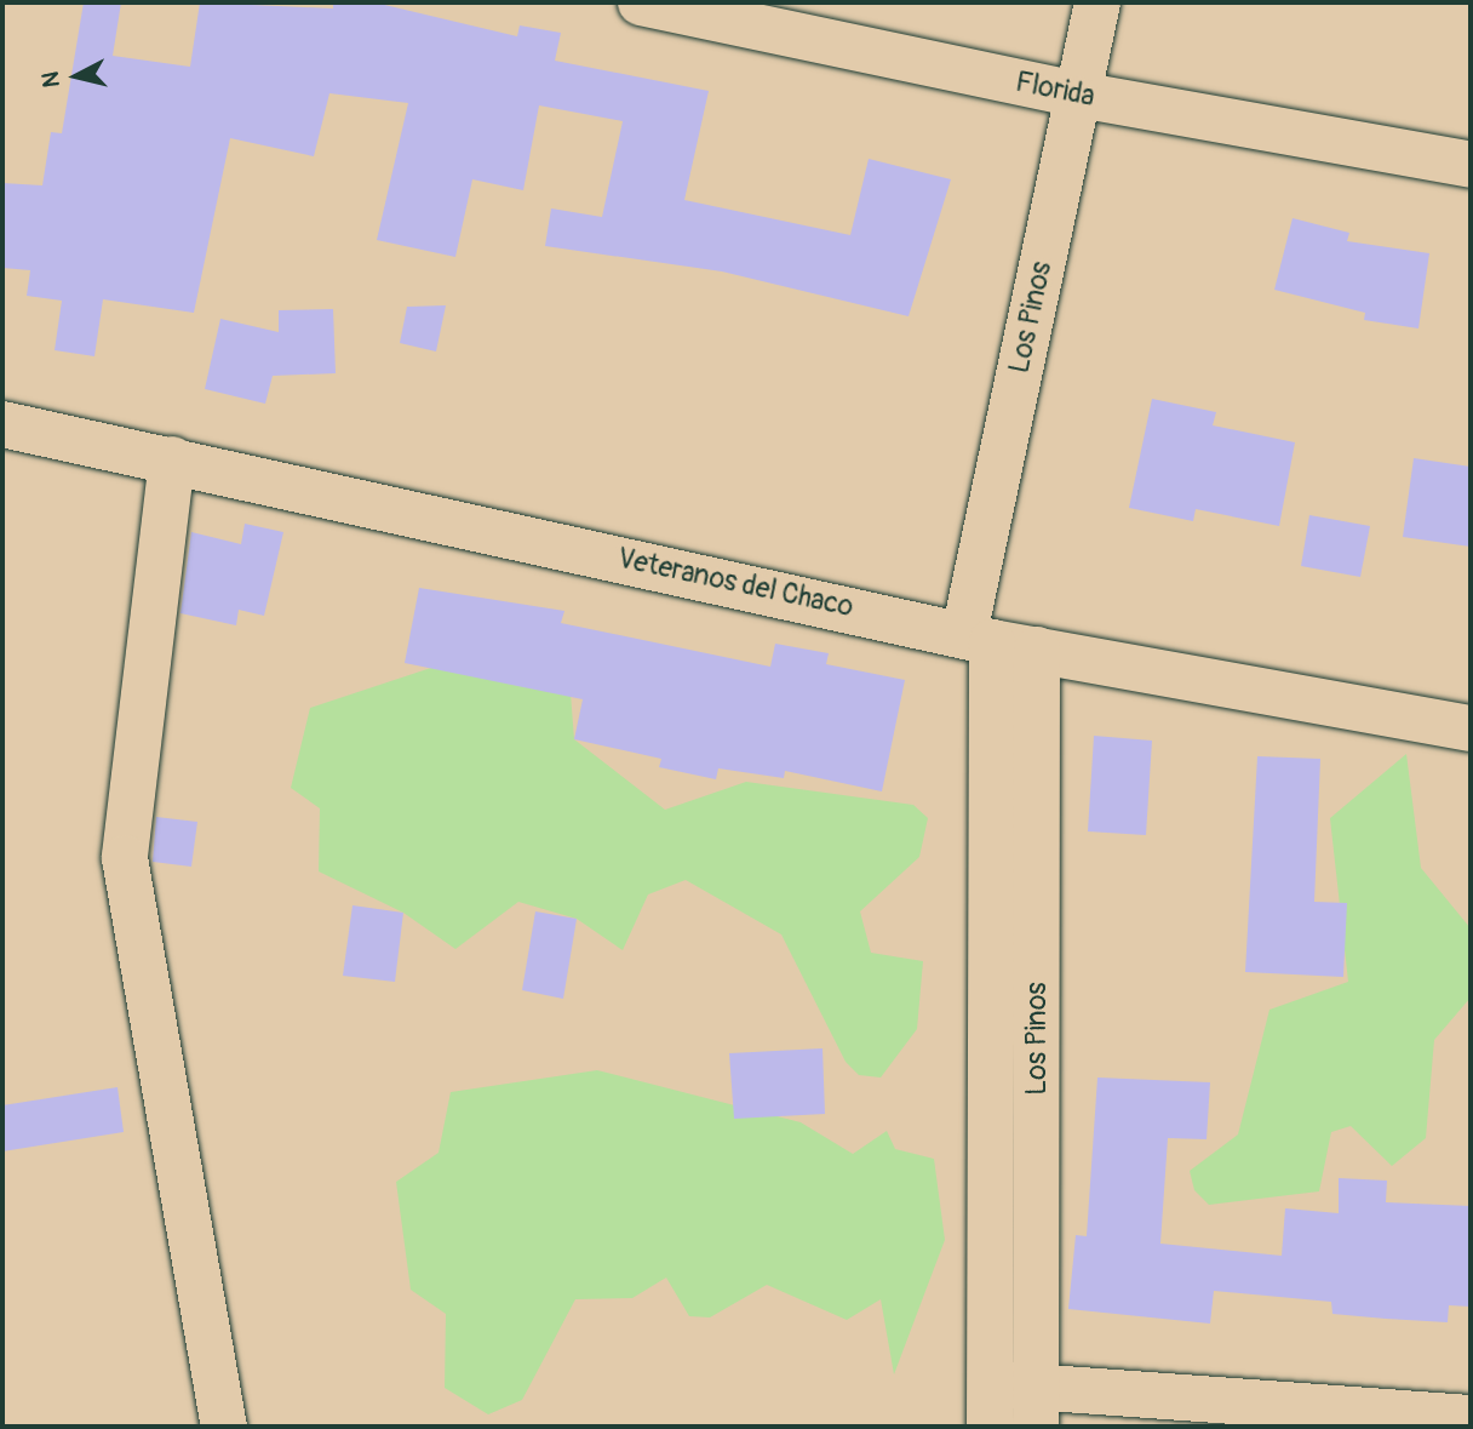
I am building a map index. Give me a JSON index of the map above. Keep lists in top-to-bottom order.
{
  "streets": {
    "street": ["Florida", "Los Pinos", "Veteranos del Chaco"]
  },
  "crossings": [
    ["Florida", "Los Pinos"],
    ["Los Pinos", "Veteranos del Chaco"]
  ],
  "north": "left"
}
